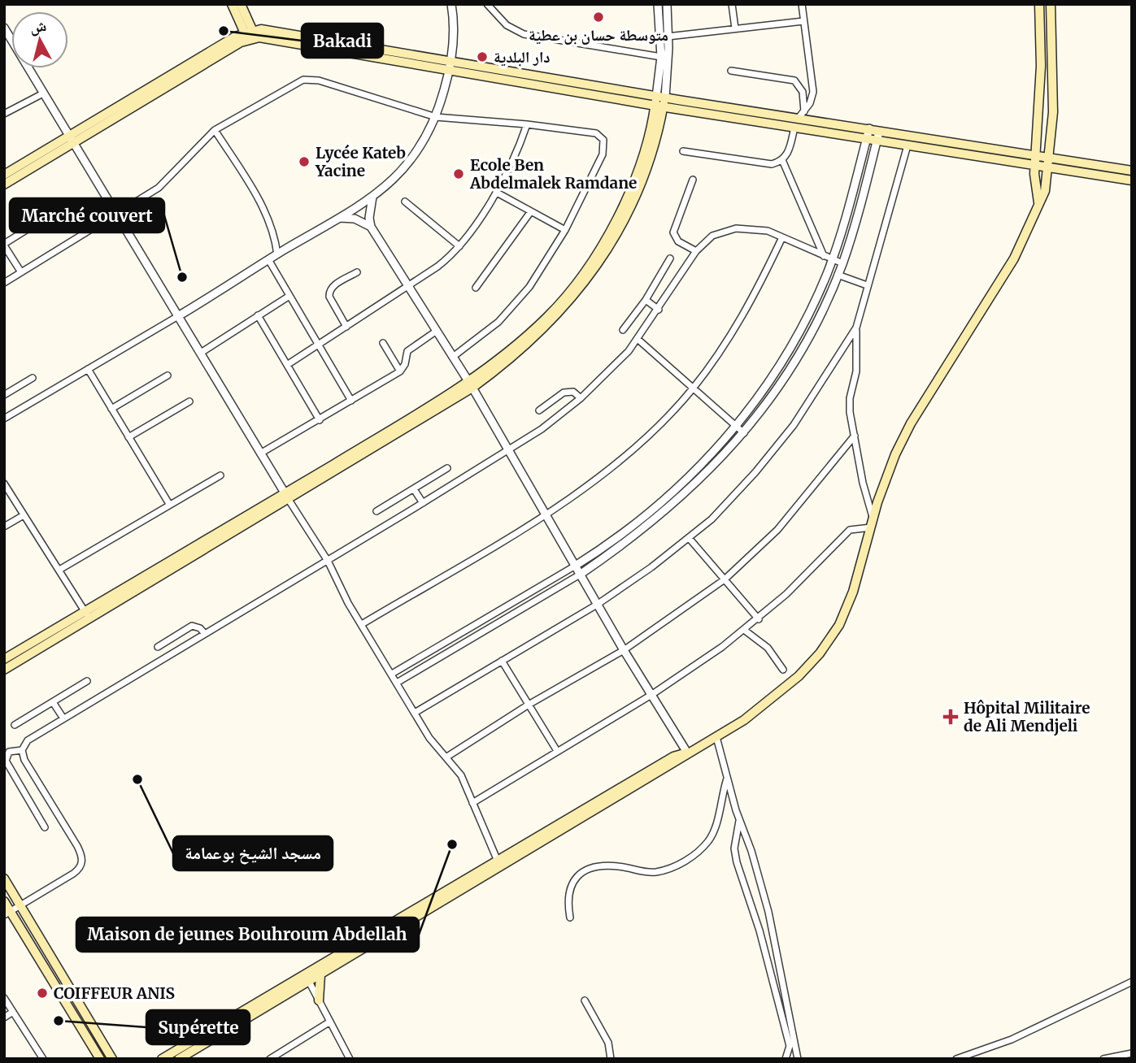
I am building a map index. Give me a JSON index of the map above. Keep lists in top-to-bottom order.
{
  "places": {
    "other": [
      "متوسطة حسان بن عطية",
      "Bakadi",
      "دار البلدية",
      "Lycée Kateb Yacine",
      "Ecole Ben Abdelmalek Ramdane",
      "Marché couvert",
      "مسجد الشيخ بوعمامة",
      "Maison de jeunes Bouhroum Abdellah",
      "COIFFEUR ANIS",
      "Supérette"
    ],
    "health": ["Hôpital Militaire de Ali Mendjeli"]
  },
  "north": "top"
}
